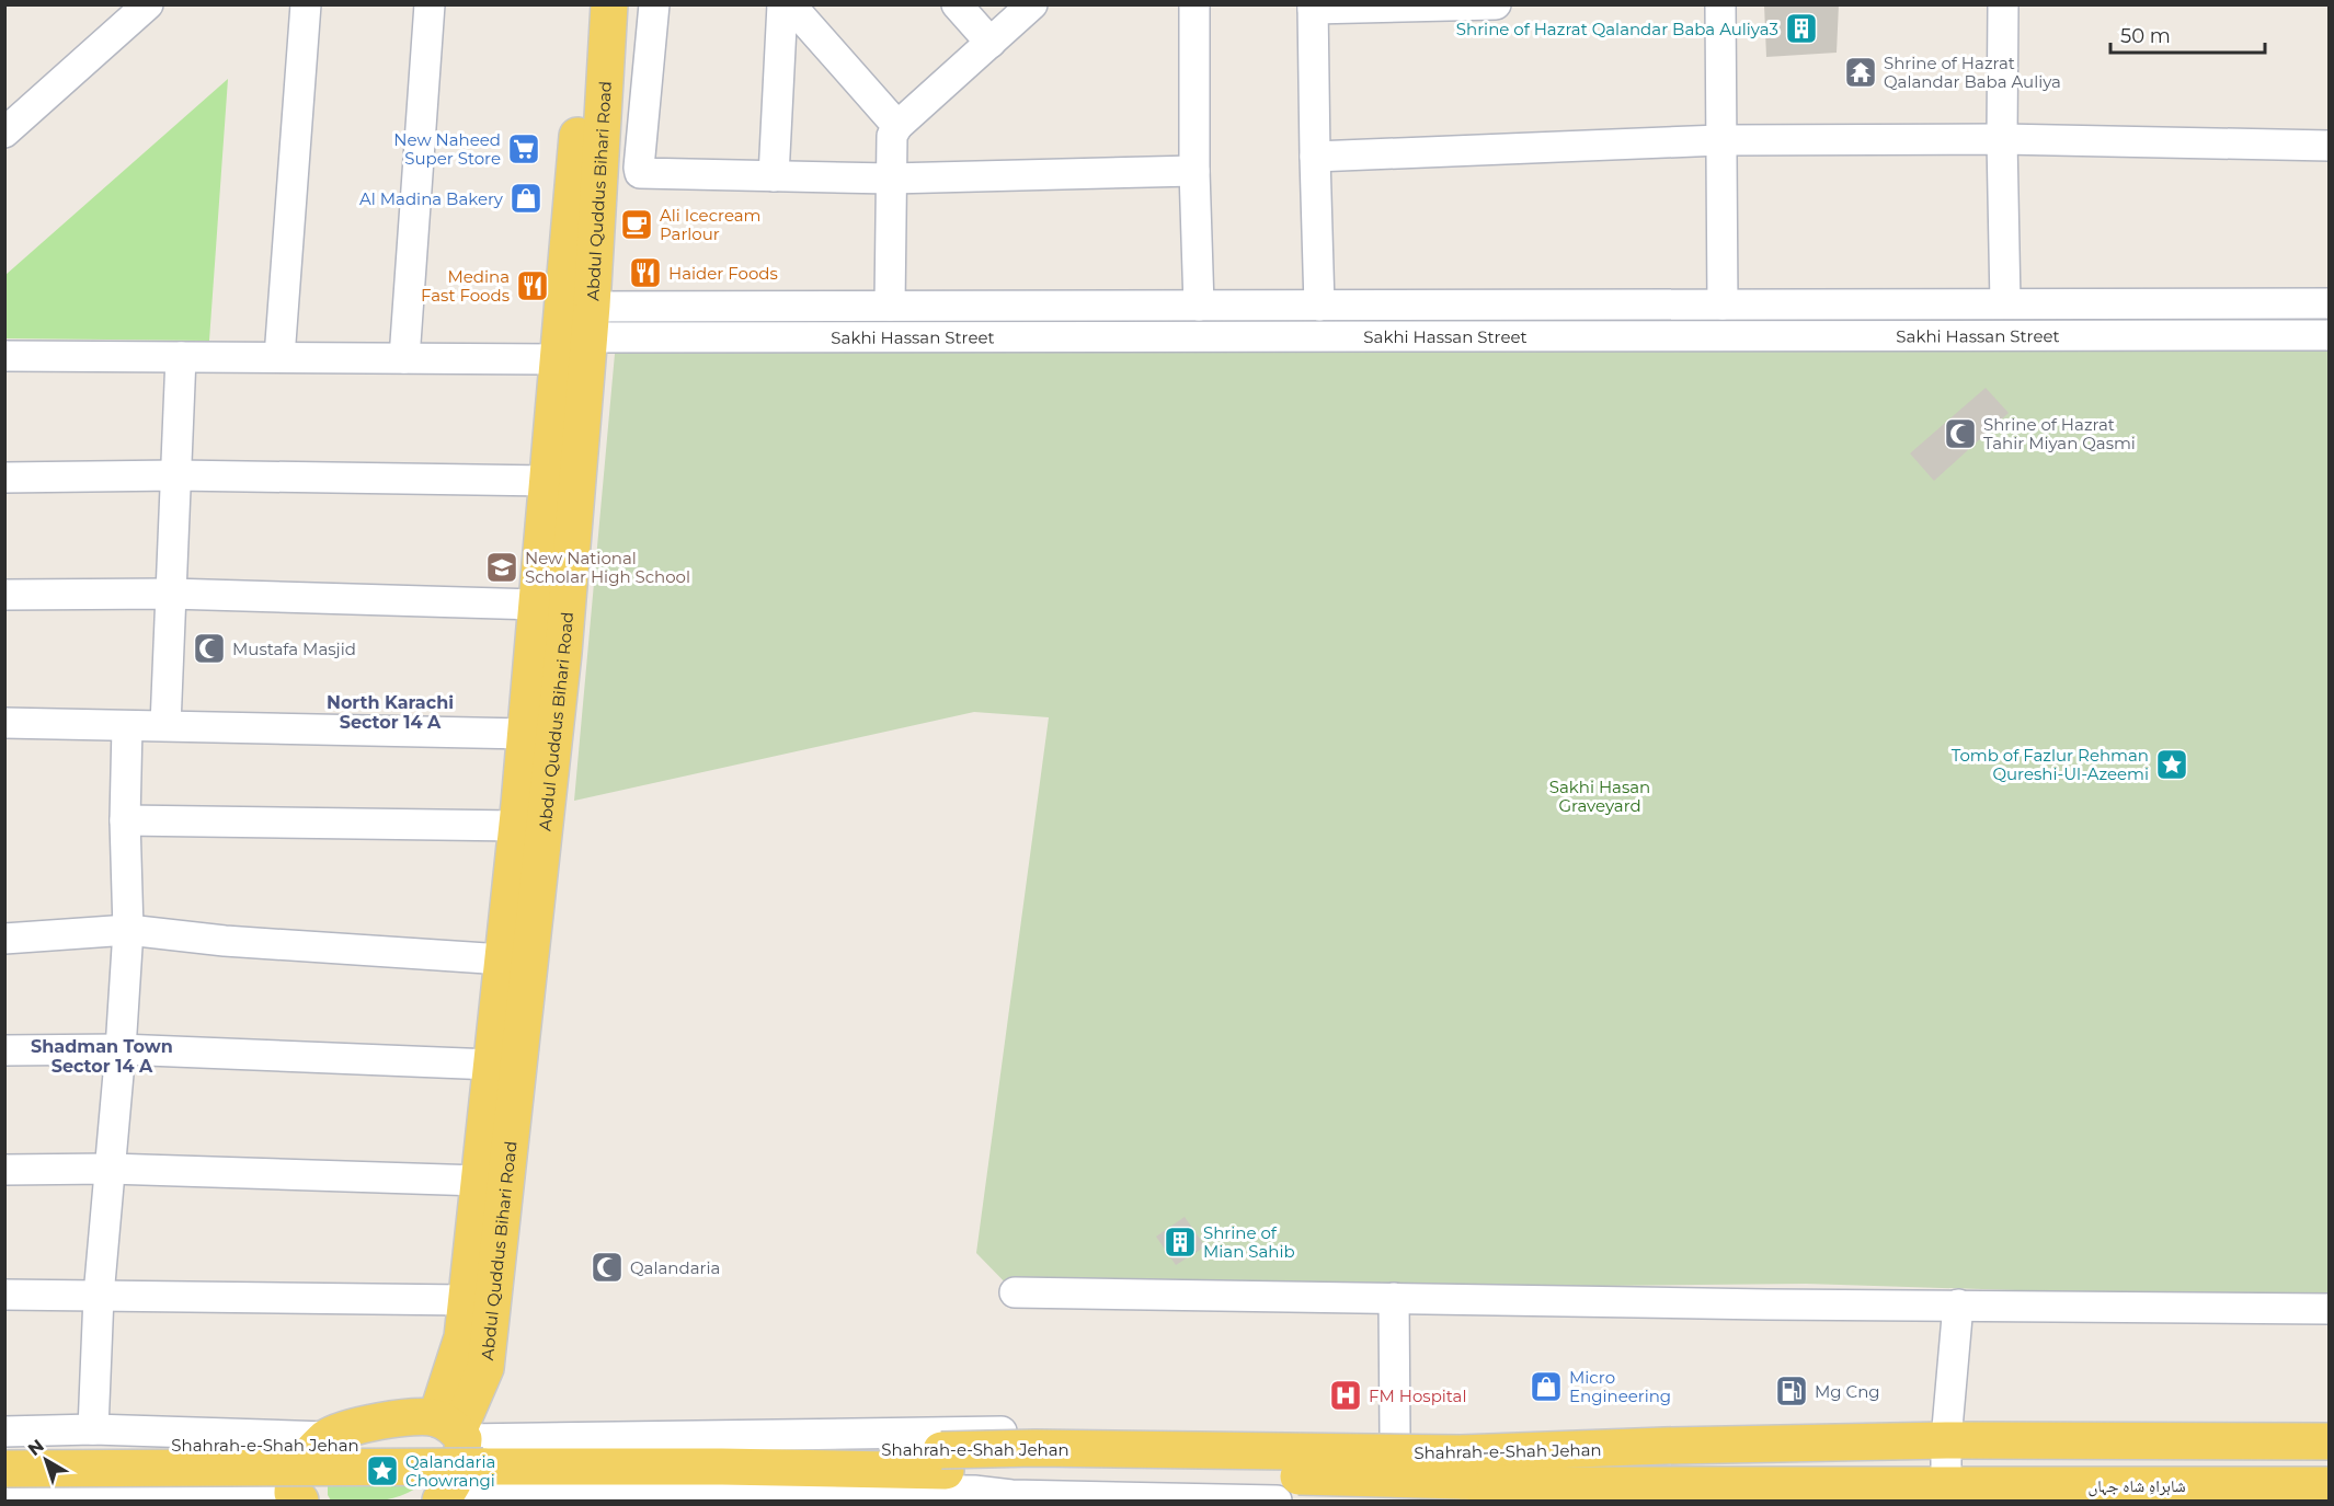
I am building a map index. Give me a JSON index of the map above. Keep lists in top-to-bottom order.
{
  "streets": {
    "main road": ["Abdul Quddus Bihari Road", "Shahrah-e-Shah Jehan", "شاہراہِ شاہ جہاں"],
    "street": ["Sakhi Hassan Street"]
  },
  "crossings": [
    ["Abdul Quddus Bihari Road", "Sakhi Hassan Street"],
    ["Shahrah-e-Shah Jehan", "شاہراہِ شاہ جہاں"]
  ],
  "districts": ["North Karachi Sector 14 A", "Shadman Town Sector 14 A"],
  "parks": ["Sakhi Hasan Graveyard"],
  "places": {
    "building": ["Shrine of Hazrat Qalandar Baba Auliya3", "Shrine of Mian Sahib"],
    "temple": ["Shrine of Hazrat Qalandar Baba Auliya"],
    "supermarket": ["New Naheed Super Store"],
    "shop": ["Al Madina Bakery", "Micro Engineering"],
    "cafe": ["Ali Icecream Parlour"],
    "restaurant": ["Haider Foods", "Medina Fast Foods"],
    "mosque": ["Shrine of Hazrat Tahir Miyan Qasmi", "Mustafa Masjid", "Qalandaria"],
    "school or university": ["New National Scholar High School"],
    "place": ["Tomb of Fazlur Rehman Qureshi-Ul-Azeemi", "Qalandaria Chowrangi"],
    "fuel station": ["Mg Cng"],
    "hospital": ["FM Hospital"]
  },
  "scale_bar": "50 m",
  "north": "top left"
}
